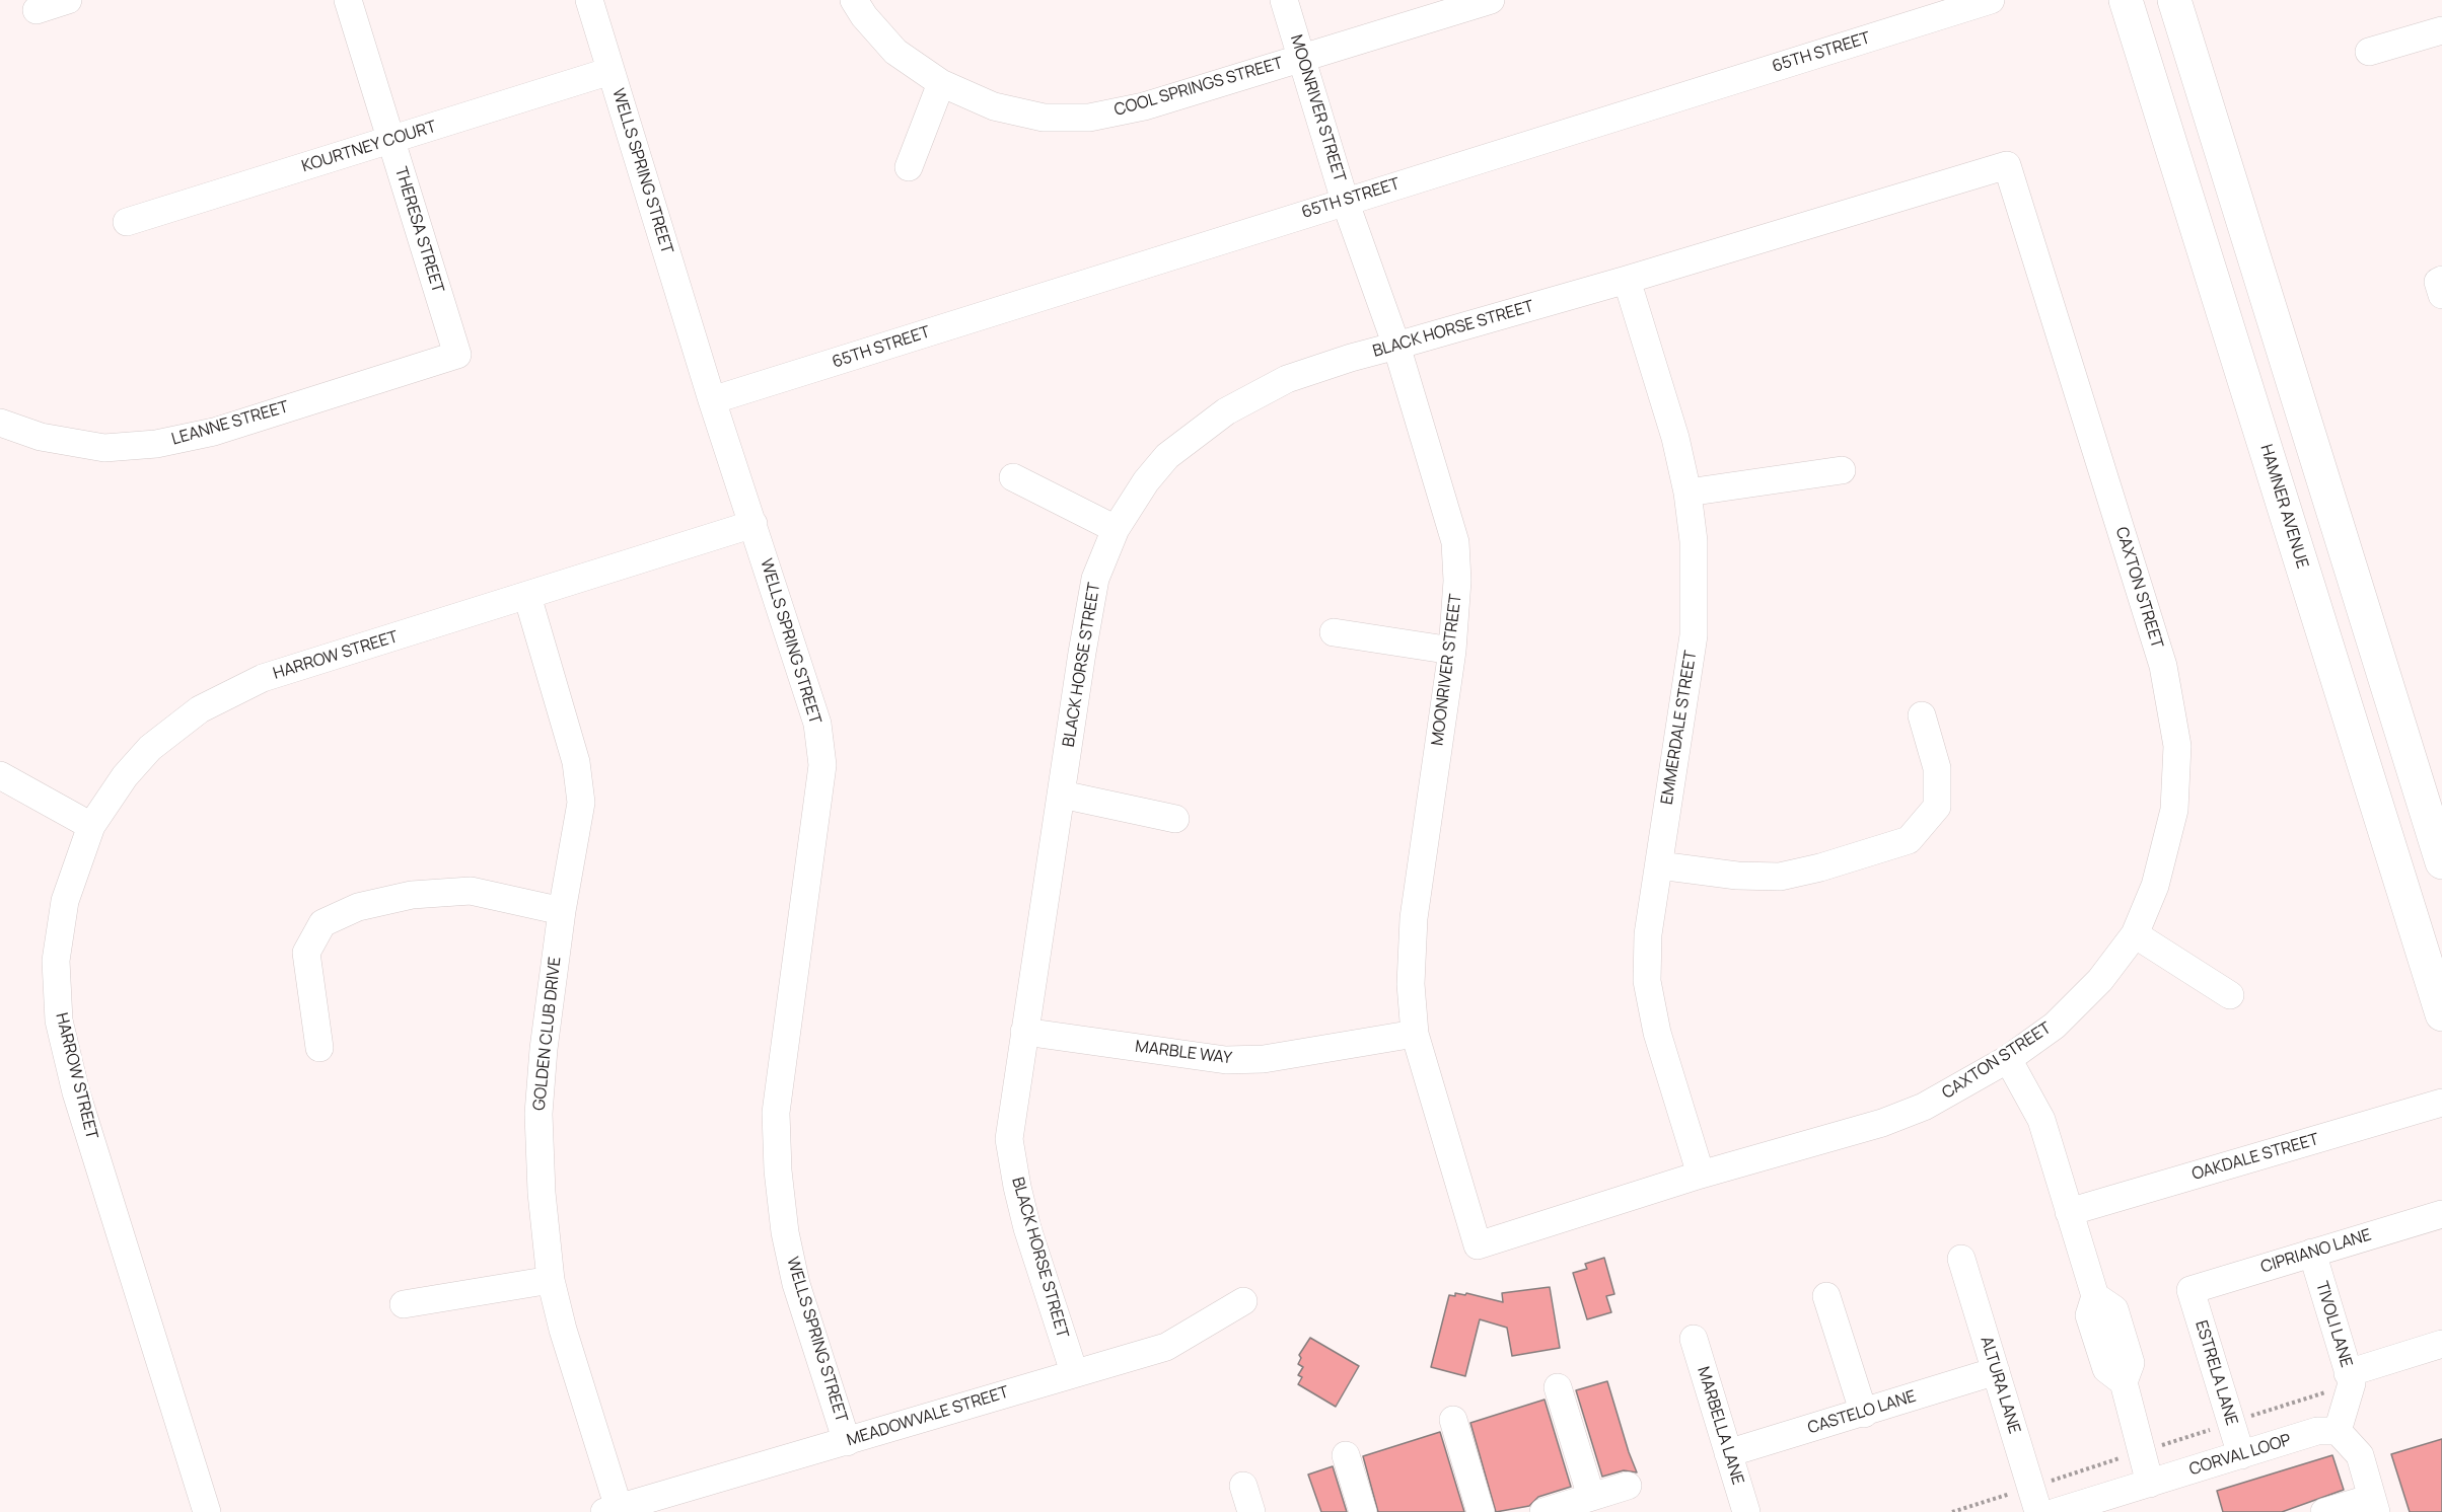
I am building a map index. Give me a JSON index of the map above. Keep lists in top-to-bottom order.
{
  "streets": {
    "main road": ["HAMNER AVENUE"],
    "street": [
      "65TH STREET",
      "COOL SPRINGS STREET",
      "MOONRIVER STREET",
      "KOURTNEY COURT",
      "WELLS SPRING STREET",
      "THERESA STREET",
      "BLACK HORSE STREET",
      "LEANNE STREET",
      "CAXTON STREET",
      "HARROW STREET",
      "EMMERDALE STREET",
      "GOLDEN CLUB DRIVE",
      "MARBLE WAY",
      "OAKDALE STREET",
      "CIPRIANO LANE",
      "TIVOLI LANE",
      "ESTRELA LANE",
      "ALTURA LANE",
      "CASTELO LANE",
      "MEADOWVALE STREET",
      "MARBELLA LANE",
      "CORVAL LOOP"
    ]
  },
  "crossings": [
    ["65TH STREET", "MOONRIVER STREET"],
    ["65TH STREET", "WELLS SPRING STREET"],
    ["COOL SPRINGS STREET", "MOONRIVER STREET"],
    ["MOONRIVER STREET", "BLACK HORSE STREET"],
    ["MOONRIVER STREET", "CAXTON STREET"],
    ["MOONRIVER STREET", "MARBLE WAY"],
    ["KOURTNEY COURT", "WELLS SPRING STREET"],
    ["KOURTNEY COURT", "THERESA STREET"],
    ["WELLS SPRING STREET", "HARROW STREET"],
    ["WELLS SPRING STREET", "MEADOWVALE STREET"],
    ["THERESA STREET", "LEANNE STREET"],
    ["BLACK HORSE STREET", "CAXTON STREET"],
    ["BLACK HORSE STREET", "EMMERDALE STREET"],
    ["BLACK HORSE STREET", "MARBLE WAY"],
    ["BLACK HORSE STREET", "MEADOWVALE STREET"],
    ["CAXTON STREET", "EMMERDALE STREET"],
    ["HARROW STREET", "GOLDEN CLUB DRIVE"],
    ["GOLDEN CLUB DRIVE", "MEADOWVALE STREET"],
    ["CIPRIANO LANE", "TIVOLI LANE"],
    ["CIPRIANO LANE", "ESTRELA LANE"],
    ["TIVOLI LANE", "CORVAL LOOP"],
    ["ESTRELA LANE", "CORVAL LOOP"],
    ["ALTURA LANE", "CASTELO LANE"],
    ["CASTELO LANE", "MARBELLA LANE"]
  ]
}
